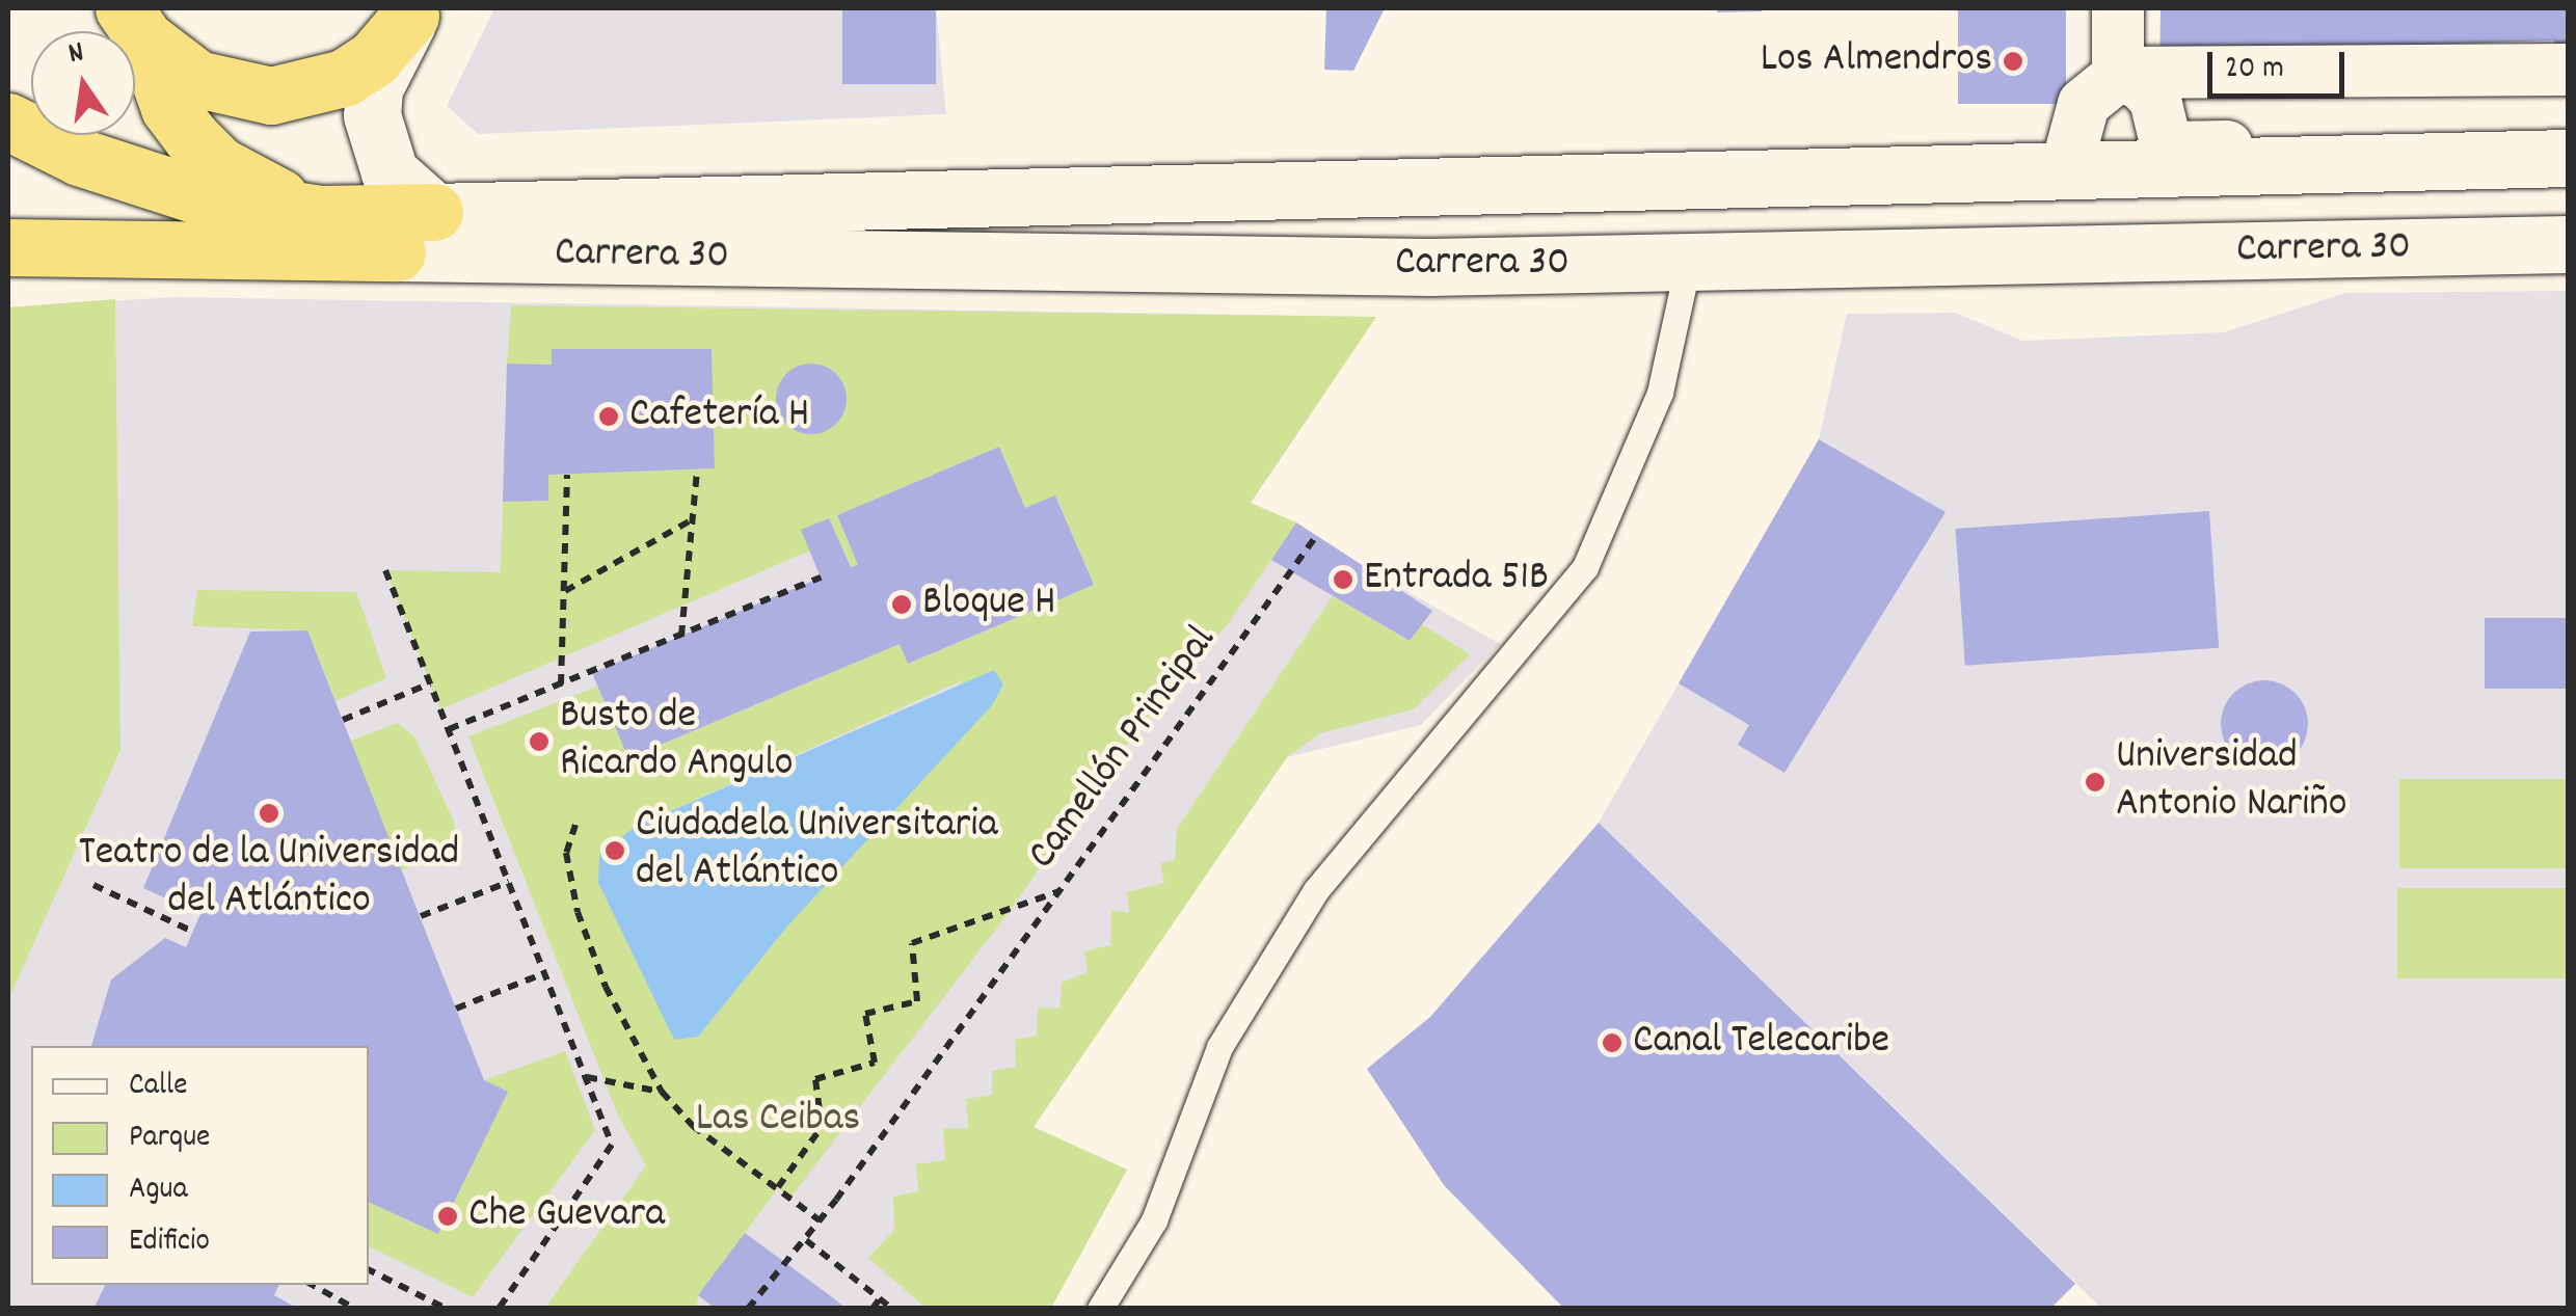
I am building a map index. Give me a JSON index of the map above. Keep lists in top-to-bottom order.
{
  "streets": {
    "main road": ["Carrera 30"],
    "path": ["Camellón Principal"]
  },
  "parks": ["Las Ceibas"],
  "places": [
    "Los Almendros",
    "Cafetería H",
    "Entrada 51B",
    "Bloque H",
    "Busto de Ricardo Angulo",
    "Universidad Antonio Nariño",
    "Teatro de la Universidad del Atlántico",
    "Ciudadela Universitaria del Atlántico",
    "Canal Telecaribe",
    "Che Guevara"
  ],
  "legend": [
    "Calle",
    "Parque",
    "Agua",
    "Edificio"
  ],
  "scale_bar": "20 m",
  "north": "top"
}
